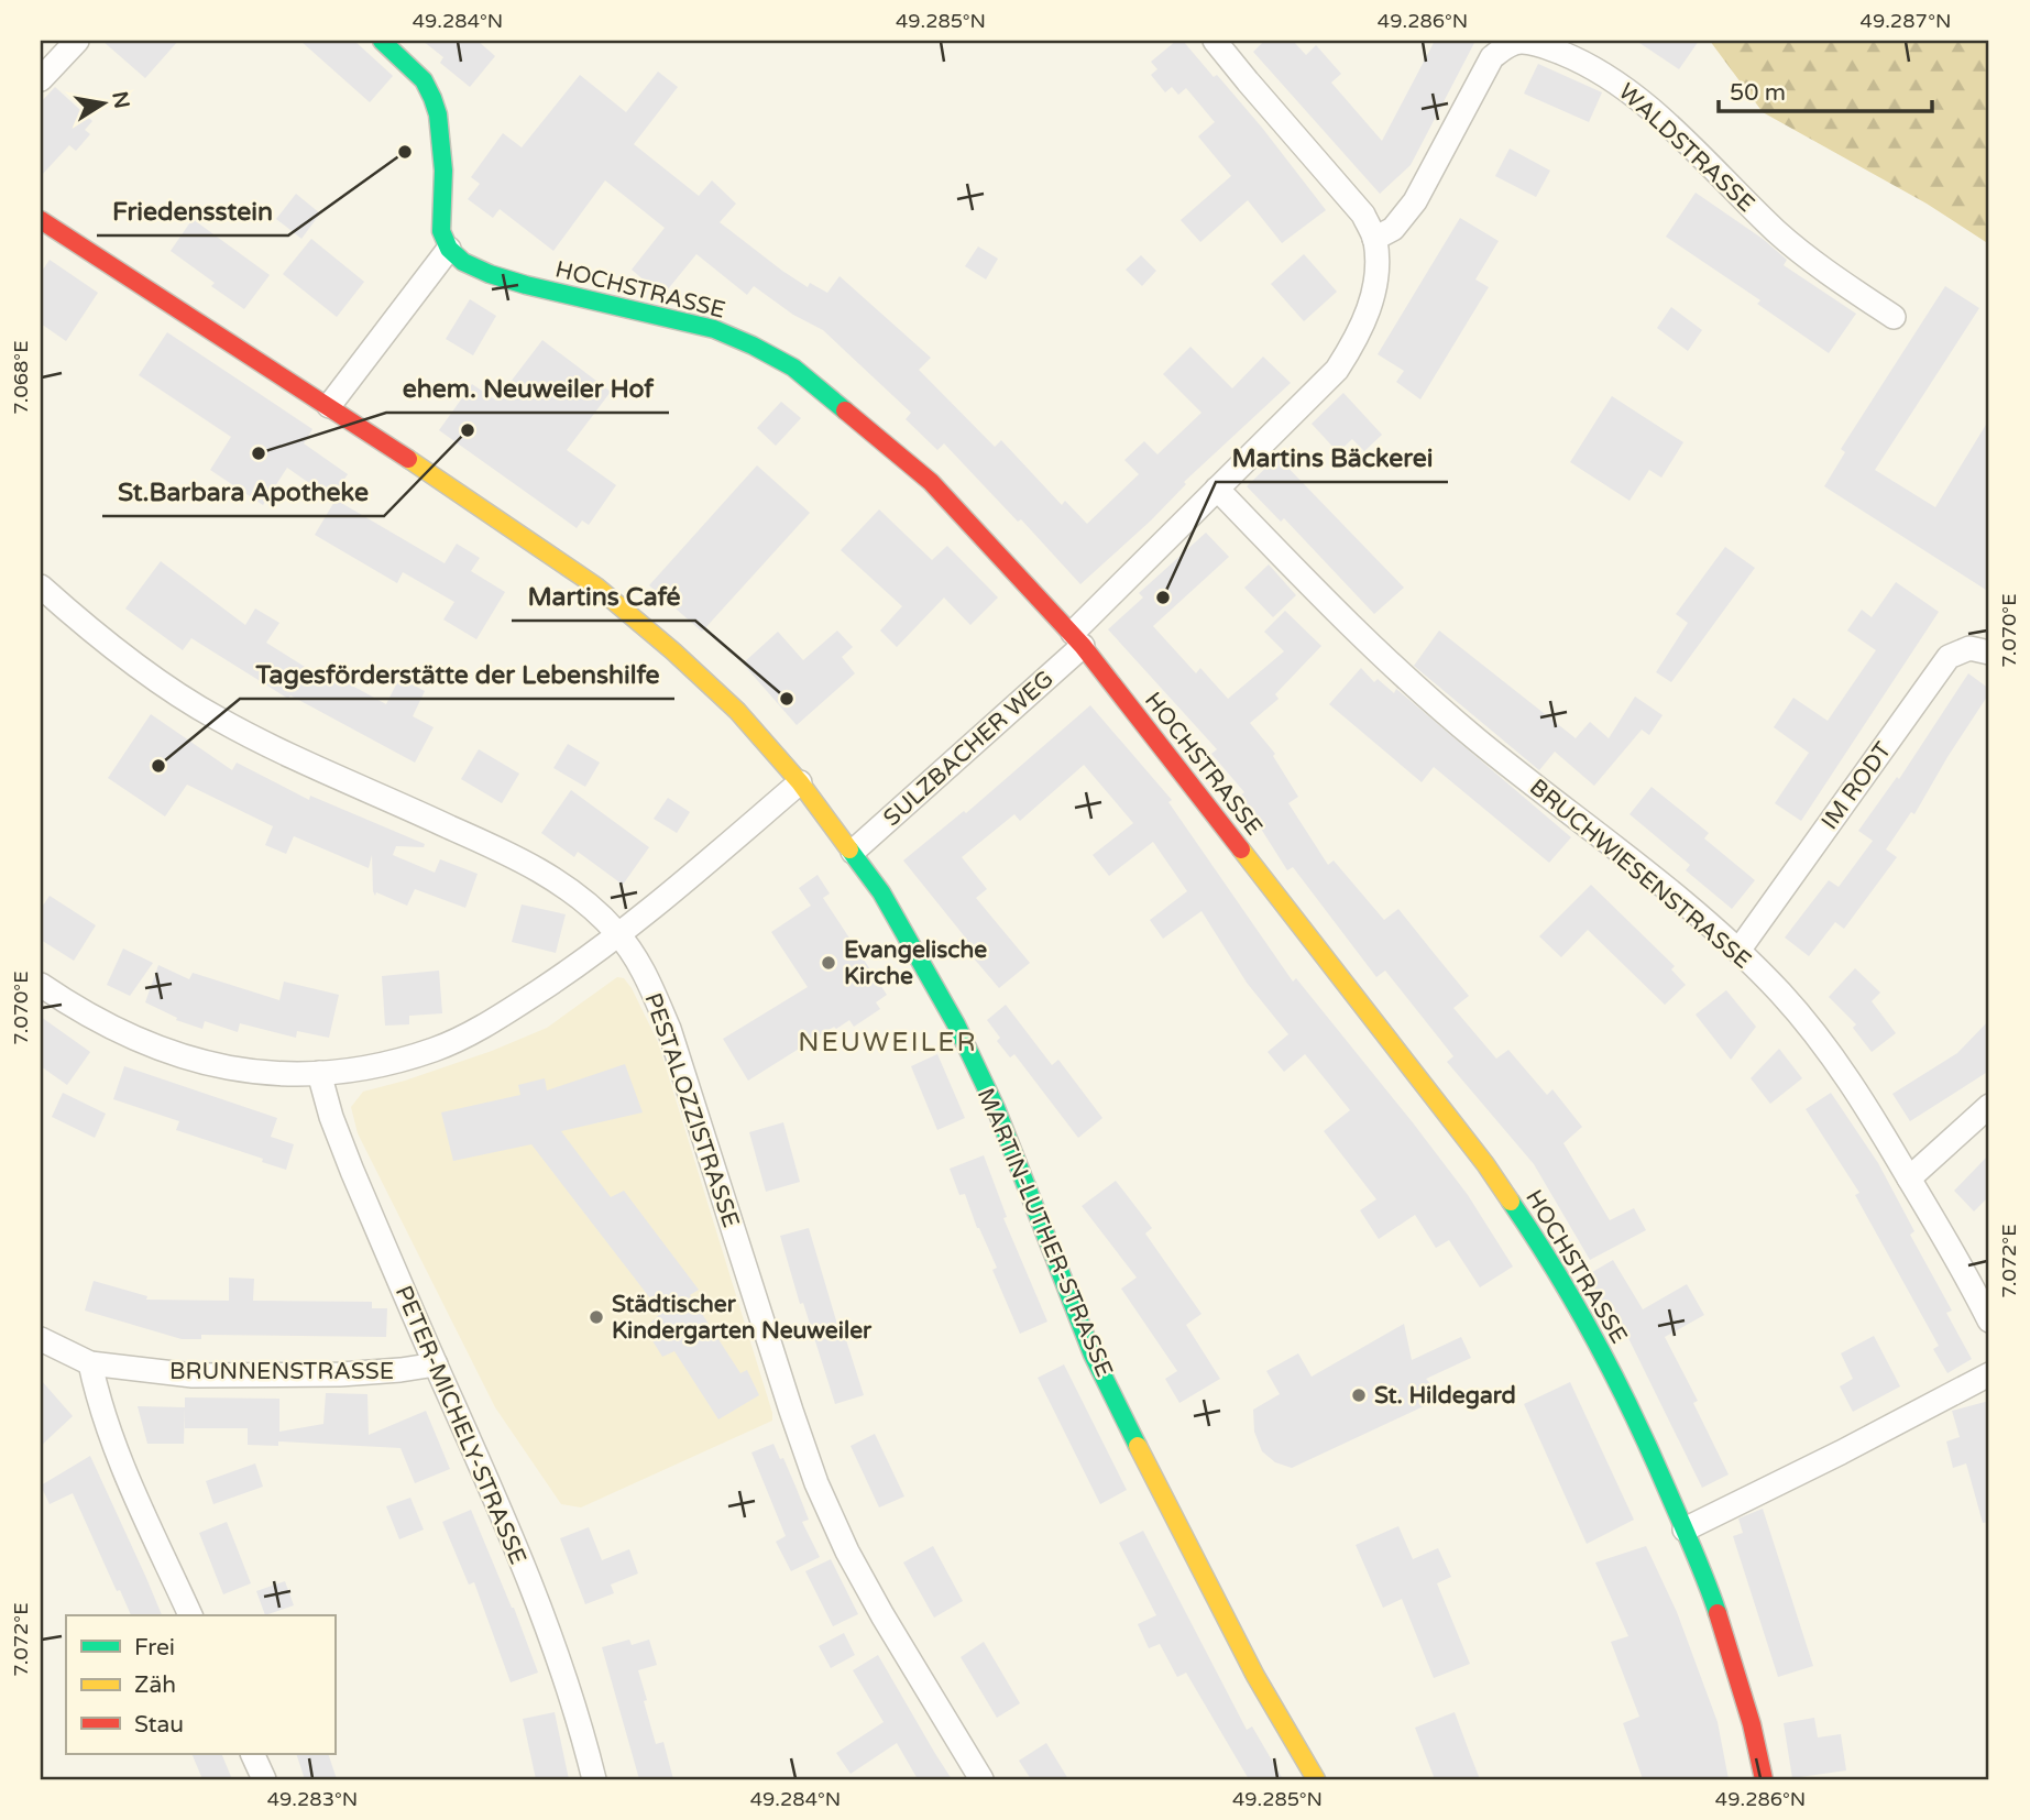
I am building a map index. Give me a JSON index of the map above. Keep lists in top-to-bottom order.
{
  "streets": {
    "street": [
      "WALDSTRASSE",
      "HOCHSTRASSE",
      "SULZBACHER WEG",
      "IM RODT",
      "BRUCHWIESENSTRASSE",
      "PESTALOZZISTRASSE",
      "MARTIN-LUTHER-STRASSE",
      "BRUNNENSTRASSE",
      "PETER-MICHELY-STRASSE"
    ]
  },
  "crossings": [
    ["WALDSTRASSE", "SULZBACHER WEG"],
    ["HOCHSTRASSE", "SULZBACHER WEG"],
    ["SULZBACHER WEG", "BRUCHWIESENSTRASSE"],
    ["SULZBACHER WEG", "MARTIN-LUTHER-STRASSE"],
    ["IM RODT", "BRUCHWIESENSTRASSE"],
    ["BRUNNENSTRASSE", "PETER-MICHELY-STRASSE"]
  ],
  "districts": ["NEUWEILER"],
  "places": [
    "Friedensstein",
    "St.Barbara Apotheke",
    "ehem. Neuweiler Hof",
    "Martins Bäckerei",
    "Martins Café",
    "Tagesförderstätte der Lebenshilfe",
    "Evangelische Kirche",
    "Städtischer Kindergarten Neuweiler",
    "St. Hildegard"
  ],
  "legend": ["Frei", "Zäh", "Stau"],
  "scale_bar": "50 m",
  "north": "right",
  "coordinates": [
    "49.284°N",
    "49.285°N",
    "49.286°N",
    "49.287°N",
    "7.068°E",
    "7.070°E",
    "7.072°E",
    "49.283°N"
  ]
}
